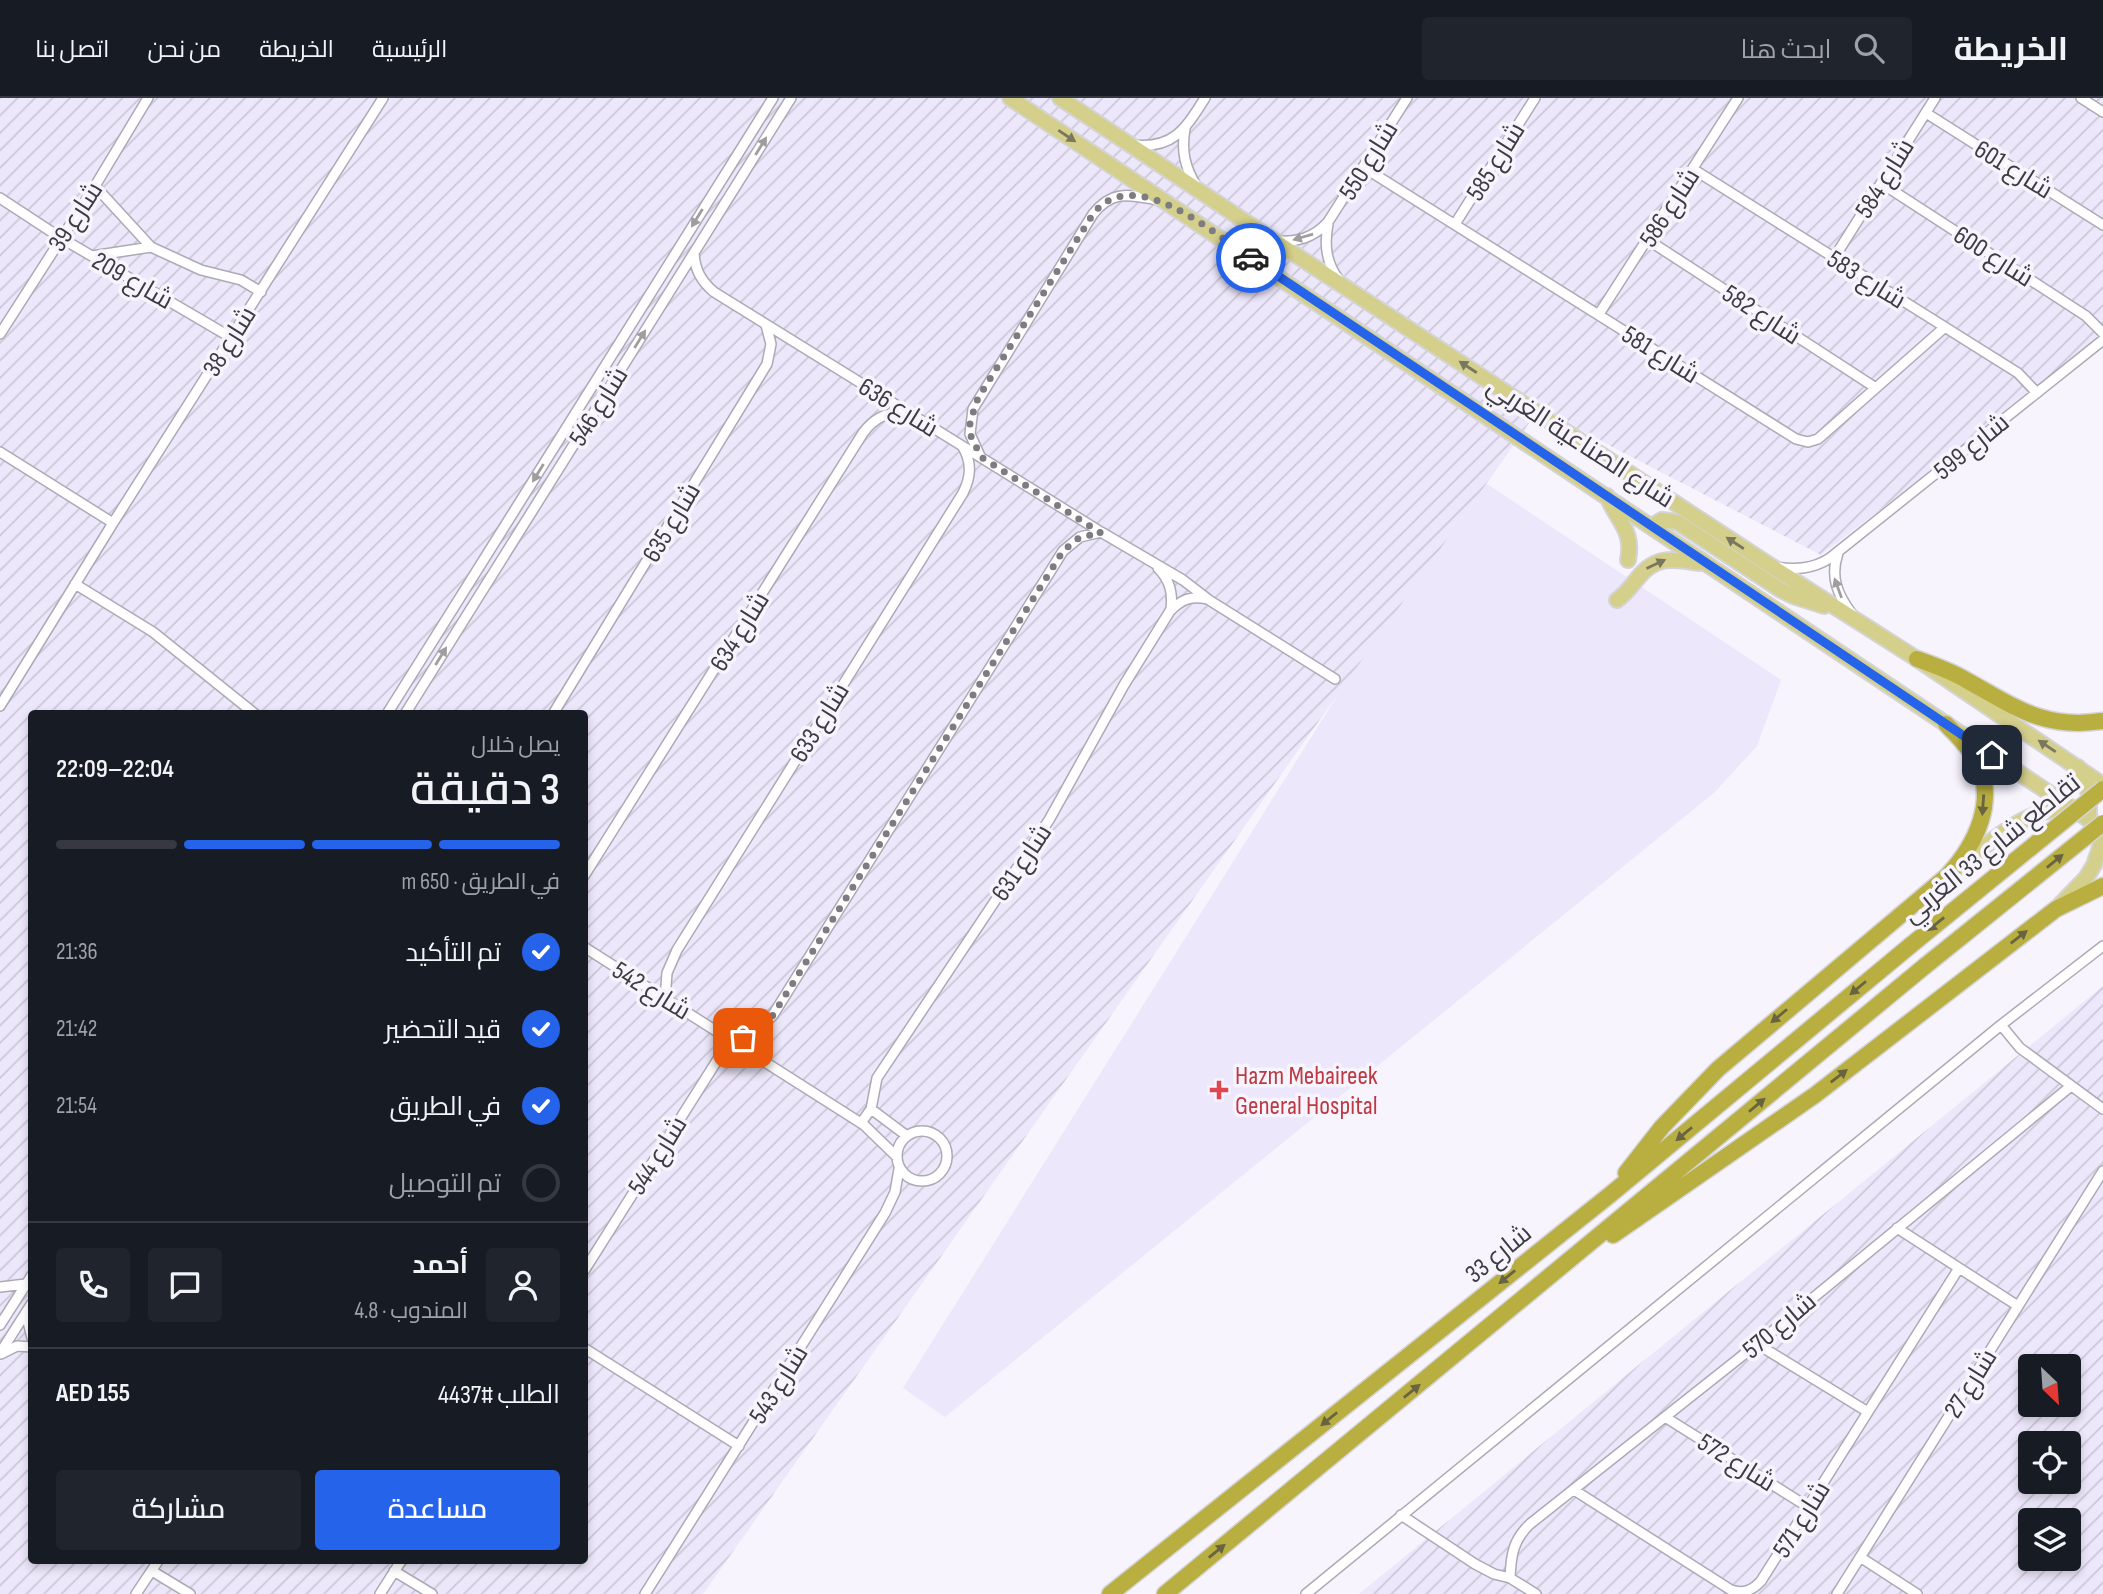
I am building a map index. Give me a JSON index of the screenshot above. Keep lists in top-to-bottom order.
{
  "streets": {
    "highway": ["تقاطع شارع 33 الغربي", "شارع 33"],
    "main road": ["شارع الصناعية الغربي"],
    "street": [
      "شارع 550",
      "شارع 585",
      "شارع 601",
      "شارع 584",
      "شارع 586",
      "شارع 39",
      "شارع 600",
      "شارع 583",
      "شارع 209",
      "شارع 582",
      "شارع 38",
      "شارع 581",
      "شارع 546",
      "شارع 636",
      "شارع 599",
      "شارع 635",
      "شارع 634",
      "شارع 633",
      "شارع 631",
      "شارع 542",
      "شارع 544",
      "شارع 570",
      "شارع 27",
      "شارع 543",
      "شارع 572",
      "شارع 571"
    ]
  },
  "crossings": [
    ["شارع 550", "شارع 581"],
    ["شارع 550", "شارع الصناعية الغربي"],
    ["شارع 585", "شارع 581"],
    ["شارع 601", "شارع 584"],
    ["شارع 584", "شارع 600"],
    ["شارع 584", "شارع 583"],
    ["شارع 586", "شارع 583"],
    ["شارع 586", "شارع 582"],
    ["شارع 586", "شارع 581"],
    ["شارع 39", "شارع 209"],
    ["شارع 583", "شارع 581"],
    ["شارع 583", "شارع 599"],
    ["شارع 209", "شارع 38"],
    ["شارع 582", "شارع 581"],
    ["شارع 546", "شارع 636"],
    ["شارع 636", "شارع 635"],
    ["شارع 636", "شارع 634"],
    ["شارع 636", "شارع 633"],
    ["شارع الصناعية الغربي", "شارع 599"],
    ["شارع الصناعية الغربي", "تقاطع شارع 33 الغربي"],
    ["شارع 633", "شارع 542"],
    ["تقاطع شارع 33 الغربي", "شارع 33"],
    ["شارع 542", "شارع 544"],
    ["شارع 542", "شارع 543"],
    ["شارع 570", "شارع 572"],
    ["شارع 570", "شارع 571"],
    ["شارع 572", "شارع 571"]
  ],
  "places": {
    "health": ["Hazm Mebaireek General Hospital"]
  },
  "north": "bottom right",
  "page": {
    "header": "الخريطة",
    "search": "ابحث هنا",
    "nav": [
      "الرئيسية",
      "الخريطة",
      "من نحن",
      "اتصل بنا"
    ],
    "heading": ["3 دقيقة", "يصل خلال", "22:04–22:09"],
    "panel": [
      "أحمد",
      "المندوب · 4.8",
      "الطلب #4437",
      "AED 155"
    ],
    "bar": "في الطريق · 650 m",
    "list": [
      ["تم التأكيد", "21:36"],
      ["قيد التحضير", "21:42"],
      ["في الطريق", "21:54"],
      "تم التوصيل"
    ],
    "buttons": ["مساعدة", "مشاركة"]
  }
}
